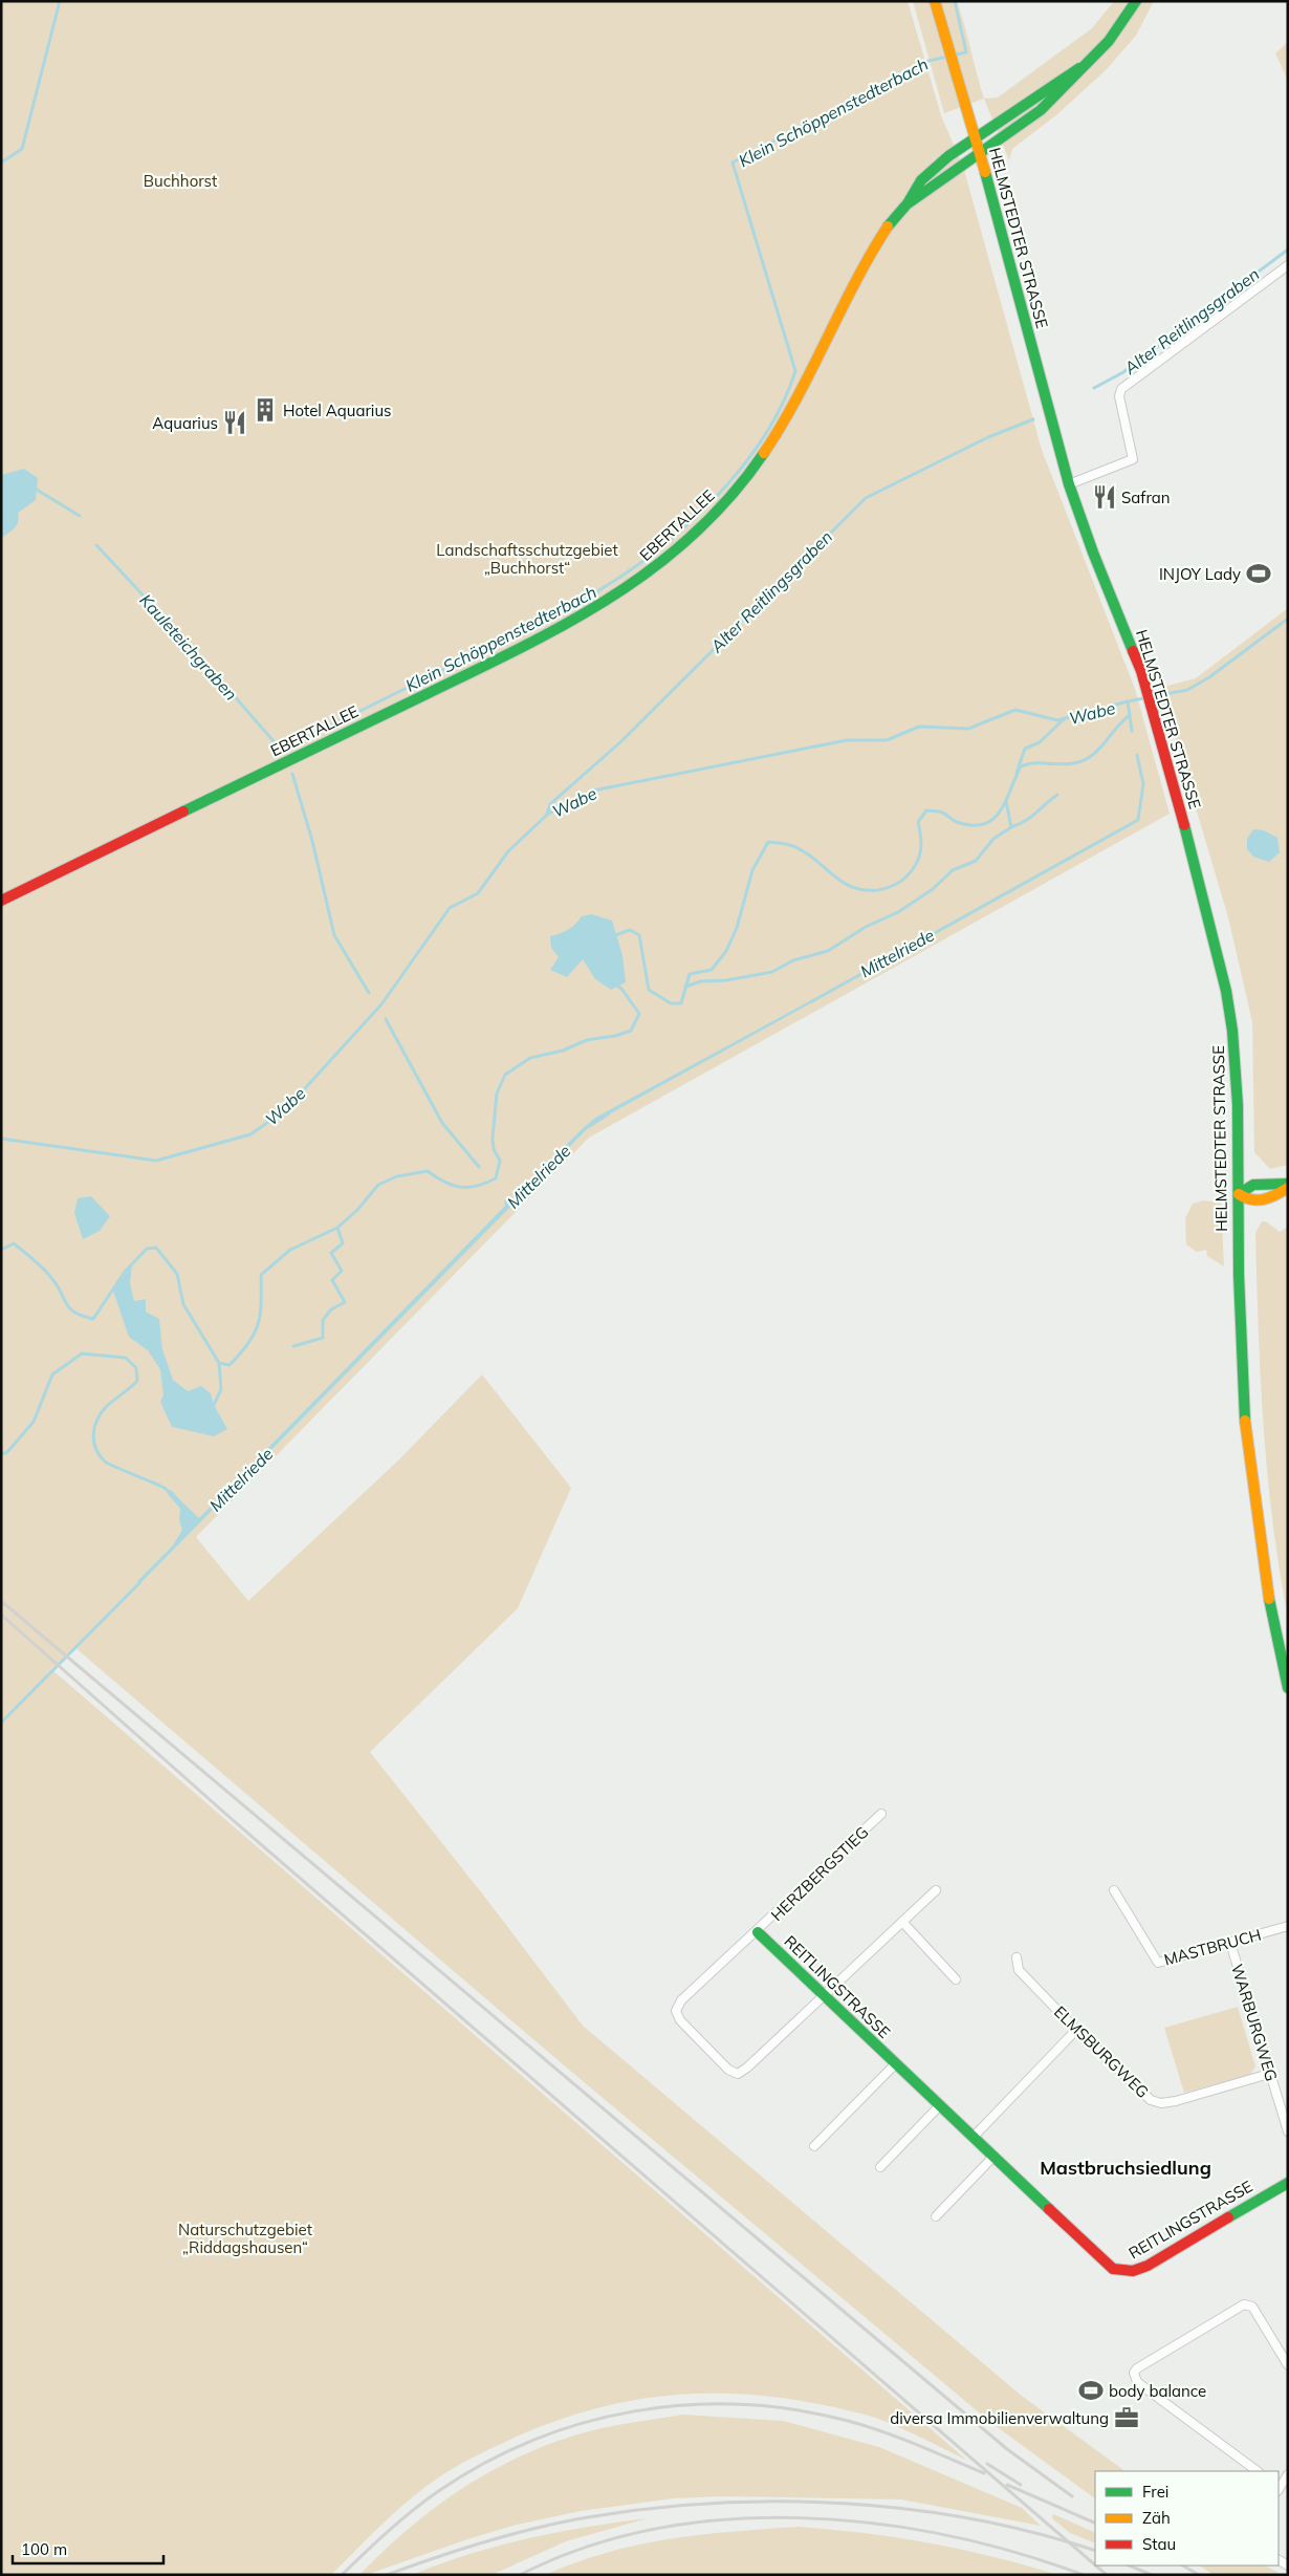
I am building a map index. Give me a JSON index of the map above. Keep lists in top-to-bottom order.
{
  "streets": {
    "street": [
      "HELMSTEDTER STRASSE",
      "EBERTALLEE",
      "HERZBERGSTIEG",
      "MASTBRUCH",
      "REITLINGSTRASSE",
      "WARBURGWEG",
      "ELMSBURGWEG"
    ]
  },
  "crossings": [
    ["HELMSTEDTER STRASSE", "EBERTALLEE"],
    ["HERZBERGSTIEG", "REITLINGSTRASSE"],
    ["MASTBRUCH", "WARBURGWEG"],
    ["WARBURGWEG", "ELMSBURGWEG"]
  ],
  "districts": ["Mastbruchsiedlung"],
  "water": [
    "Klein Schöppenstedterbach",
    "Alter Reitlingsgraben",
    "Kauleteichgraben",
    "Wabe",
    "Mittelriede"
  ],
  "parks": ["Buchhorst", "Landschaftsschutzgebiet „Buchhorst“", "Naturschutzgebiet „Riddagshausen“"],
  "places": {
    "building": ["Hotel Aquarius"],
    "restaurant": ["Aquarius", "Safran"],
    "sports": ["INJOY Lady", "body balance"],
    "office": ["diversa Immobilienverwaltung"]
  },
  "legend": ["Frei", "Zäh", "Stau"],
  "scale_bar": "100 m"
}
